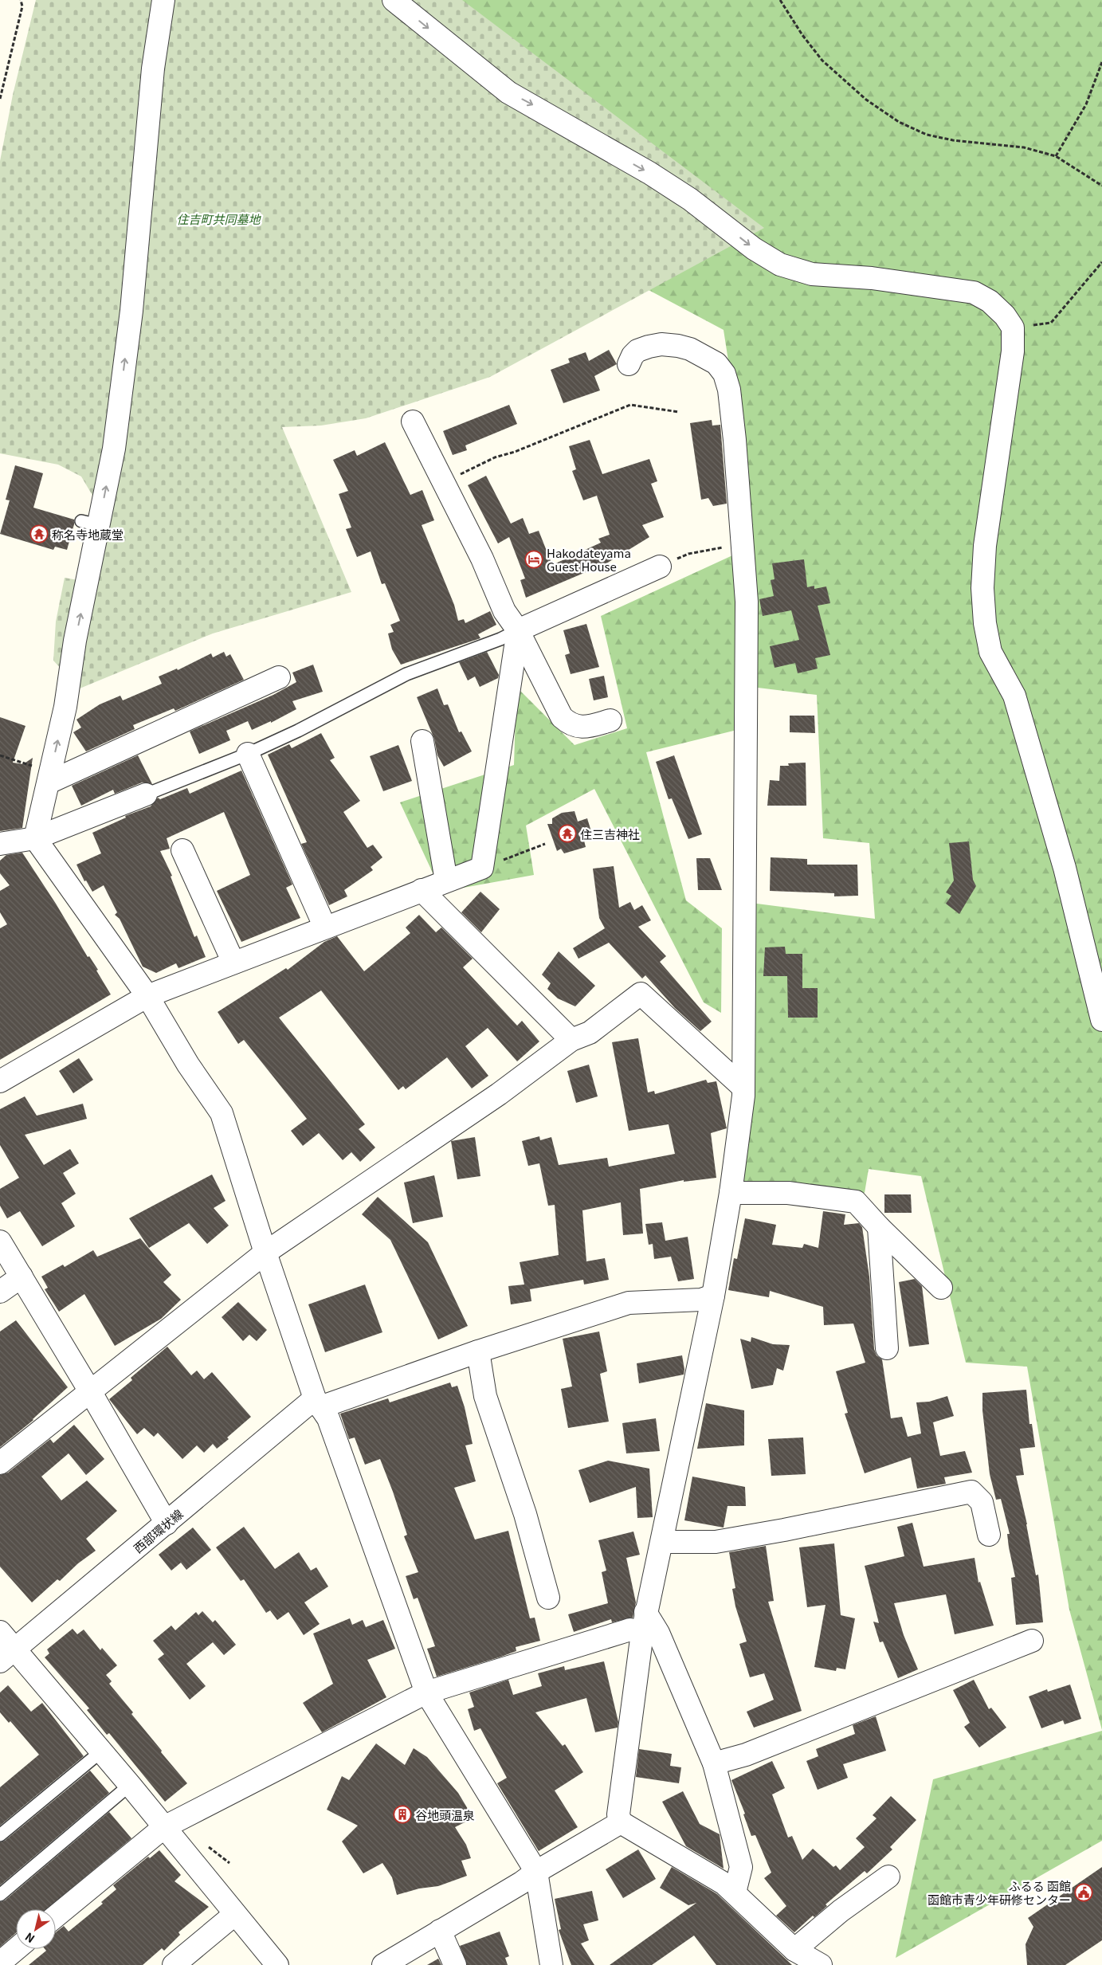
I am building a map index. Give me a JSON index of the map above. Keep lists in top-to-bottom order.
{
  "streets": {
    "street": ["西部環状線"]
  },
  "parks": ["住吉町共同墓地"],
  "places": {
    "temple": ["称名寺地蔵堂", "住三吉神社"],
    "hotel": ["Hakodateyama Guest House"],
    "building": ["谷地頭温泉"],
    "public building": ["ふるる 函館 函館市青少年研修センター"]
  },
  "north": "bottom left"
}
